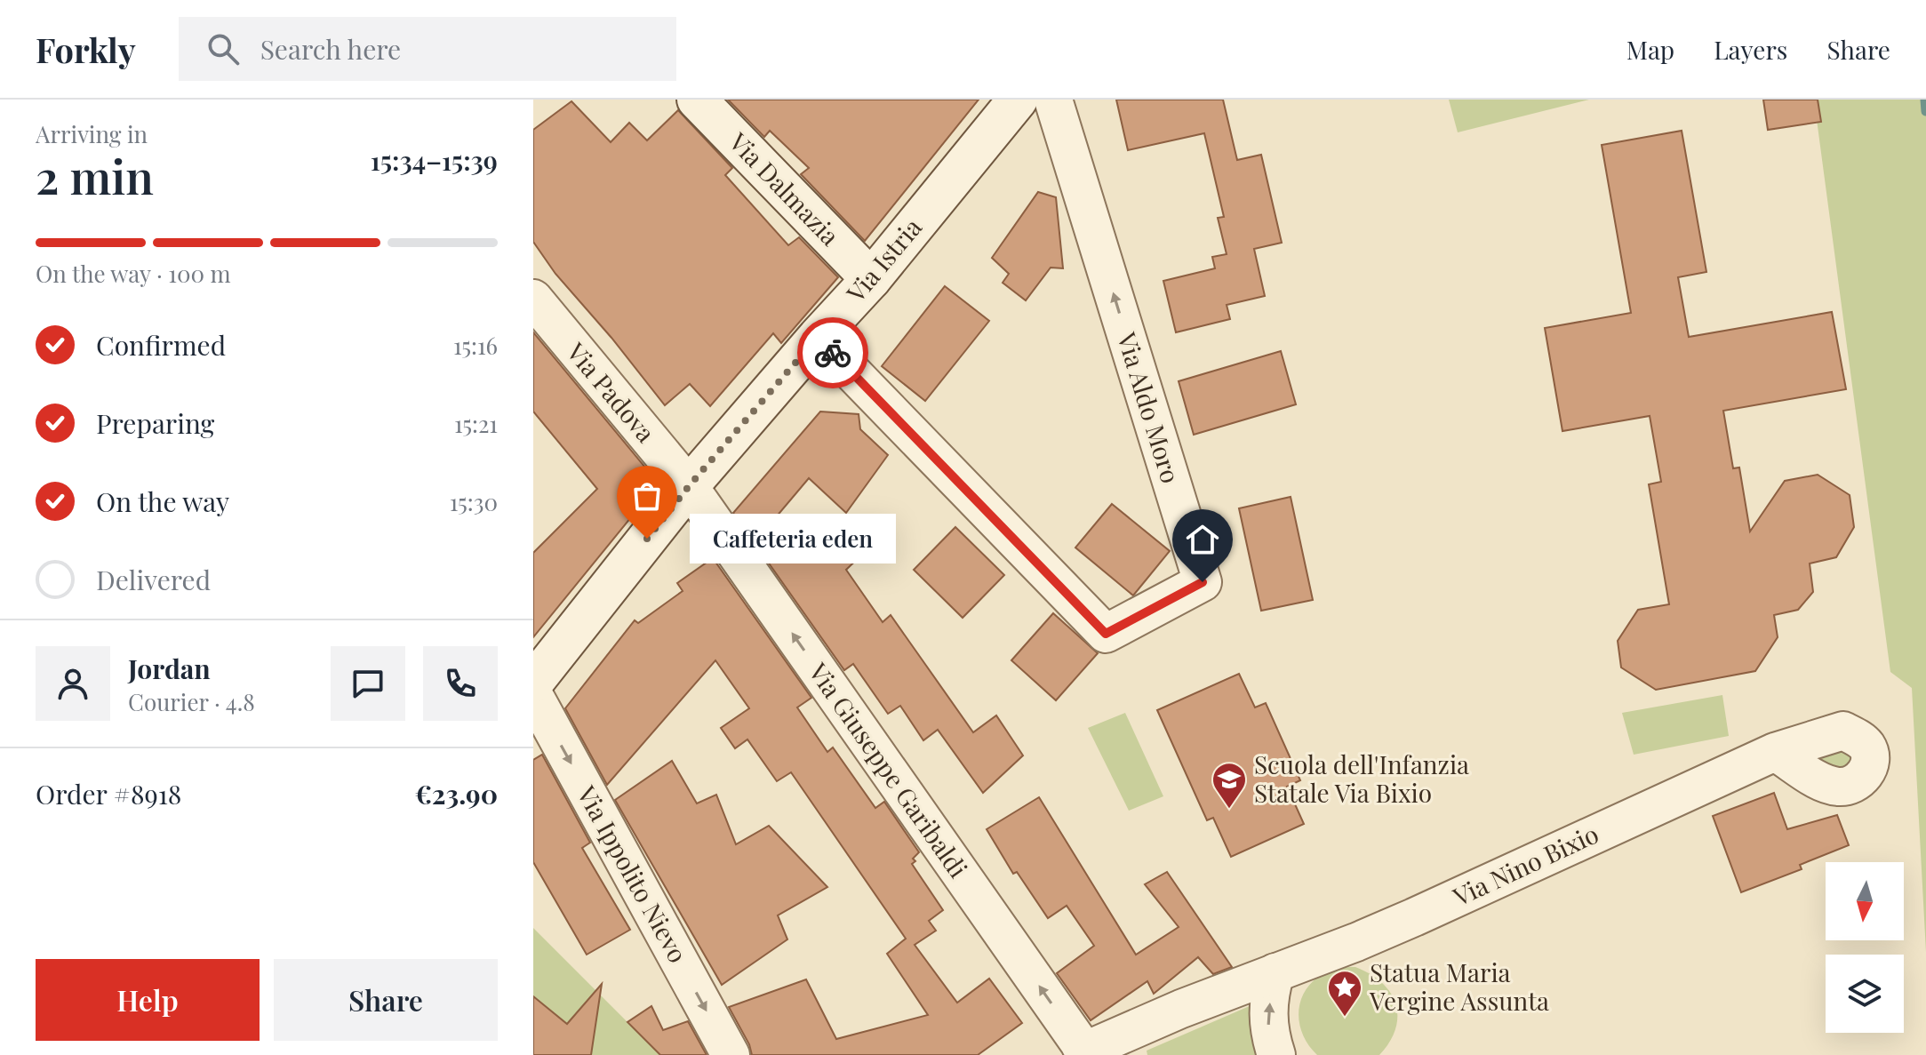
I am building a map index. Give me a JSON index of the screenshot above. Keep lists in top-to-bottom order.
{
  "streets": {
    "main road": ["Via Dalmazia", "Via Istria"],
    "street": [
      "Via Padova",
      "Via Aldo Moro",
      "Via Giuseppe Garibaldi",
      "Via Nino Bixio",
      "Via Ippolito Nievo"
    ]
  },
  "crossings": [
    ["Via Dalmazia", "Via Istria"],
    ["Via Istria", "Via Padova"],
    ["Via Istria", "Via Aldo Moro"],
    ["Via Istria", "Via Giuseppe Garibaldi"],
    ["Via Istria", "Via Ippolito Nievo"],
    ["Via Padova", "Via Giuseppe Garibaldi"],
    ["Via Giuseppe Garibaldi", "Via Nino Bixio"]
  ],
  "one_way": ["Via Giuseppe Garibaldi", "Via Ippolito Nievo"],
  "places": {
    "other": ["Caffeteria eden"],
    "school or university": ["Scuola dell'Infanzia Statale Via Bixio"],
    "place": ["Statua Maria Vergine Assunta"]
  },
  "north": "bottom",
  "page": {
    "header": "Forkly",
    "search": "Search here",
    "nav": ["Map", "Layers", "Share"],
    "heading": ["2 min", "Arriving in", "15:34–15:39"],
    "panel": [
      "Jordan",
      "Courier · 4.8",
      "Order #8918",
      "€23.90"
    ],
    "bar": "On the way · 100 m",
    "list": [
      ["Confirmed", "15:16"],
      ["Preparing", "15:21"],
      ["On the way", "15:30"],
      "Delivered"
    ],
    "bubble": "Caffeteria eden",
    "buttons": ["Help", "Share"]
  }
}
